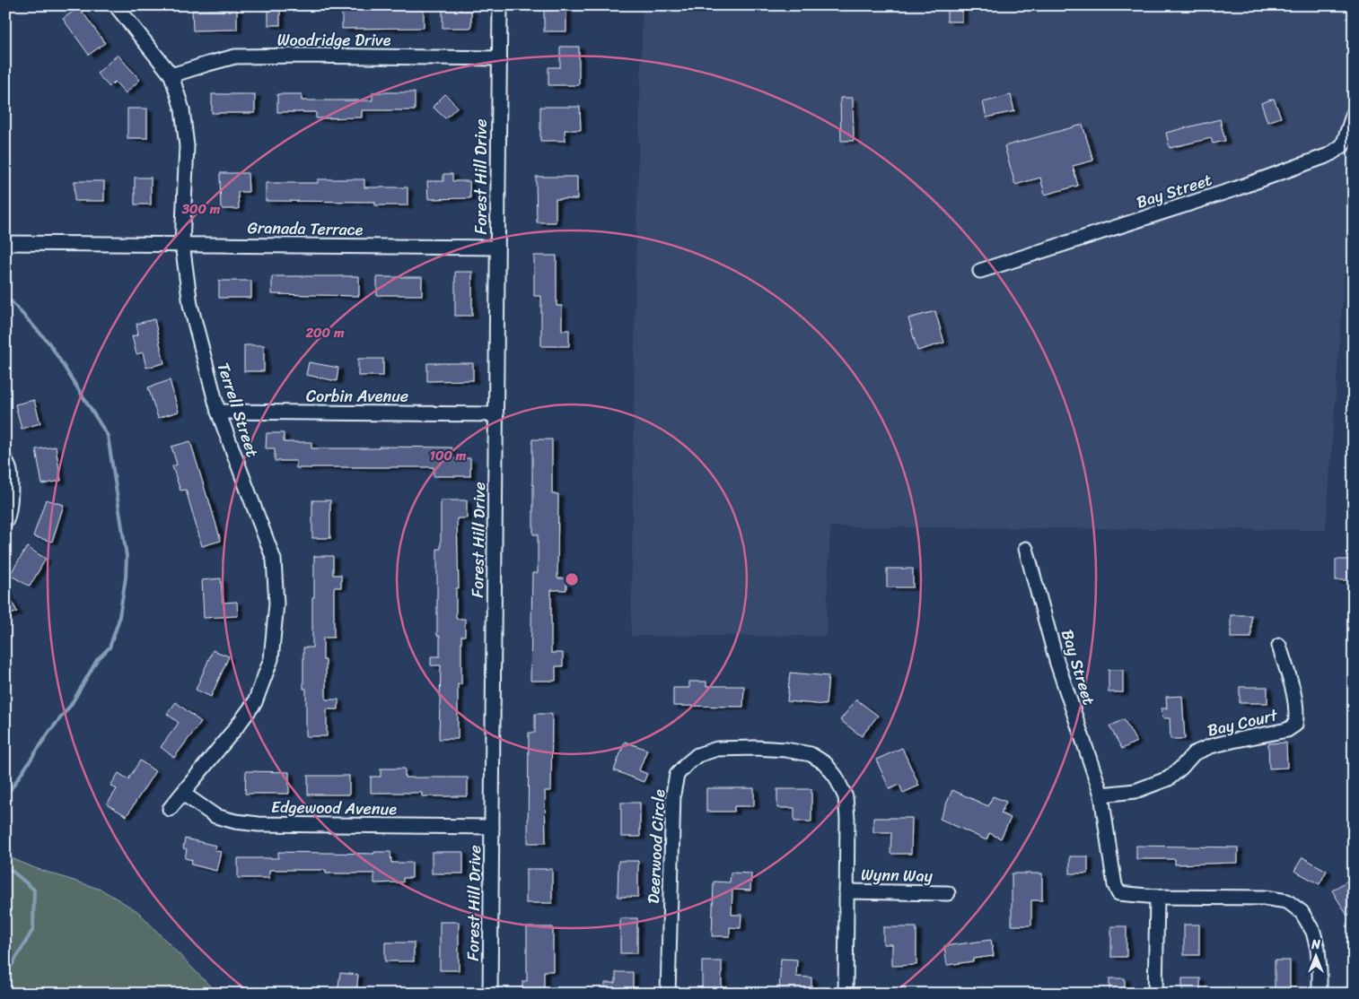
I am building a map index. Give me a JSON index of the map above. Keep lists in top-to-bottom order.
{
  "streets": {
    "street": [
      "Woodridge Drive",
      "Forest Hill Drive",
      "Bay Street",
      "Granada Terrace",
      "Corbin Avenue",
      "Terrell Street",
      "Bay Court",
      "Edgewood Avenue",
      "Deerwood Circle",
      "Wynn Way"
    ]
  },
  "crossings": [
    ["Woodridge Drive", "Forest Hill Drive"],
    ["Woodridge Drive", "Terrell Street"],
    ["Forest Hill Drive", "Granada Terrace"],
    ["Forest Hill Drive", "Corbin Avenue"],
    ["Forest Hill Drive", "Edgewood Avenue"],
    ["Bay Street", "Bay Court"],
    ["Granada Terrace", "Terrell Street"],
    ["Corbin Avenue", "Terrell Street"],
    ["Terrell Street", "Edgewood Avenue"],
    ["Deerwood Circle", "Wynn Way"]
  ],
  "north": "top",
  "rings": ["300 m", "200 m", "100 m"]
}
